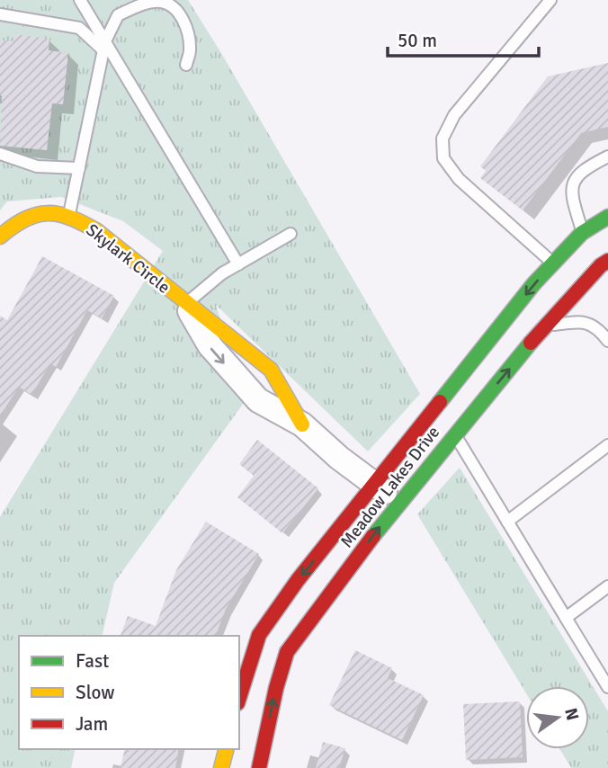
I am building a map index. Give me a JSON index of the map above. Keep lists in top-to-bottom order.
{
  "streets": {
    "street": ["Skylark Circle", "Meadow Lakes Drive"]
  },
  "crossings": [
    ["Skylark Circle", "Meadow Lakes Drive"]
  ],
  "legend": ["Fast", "Slow", "Jam"],
  "scale_bar": "50 m",
  "north": "right"
}
